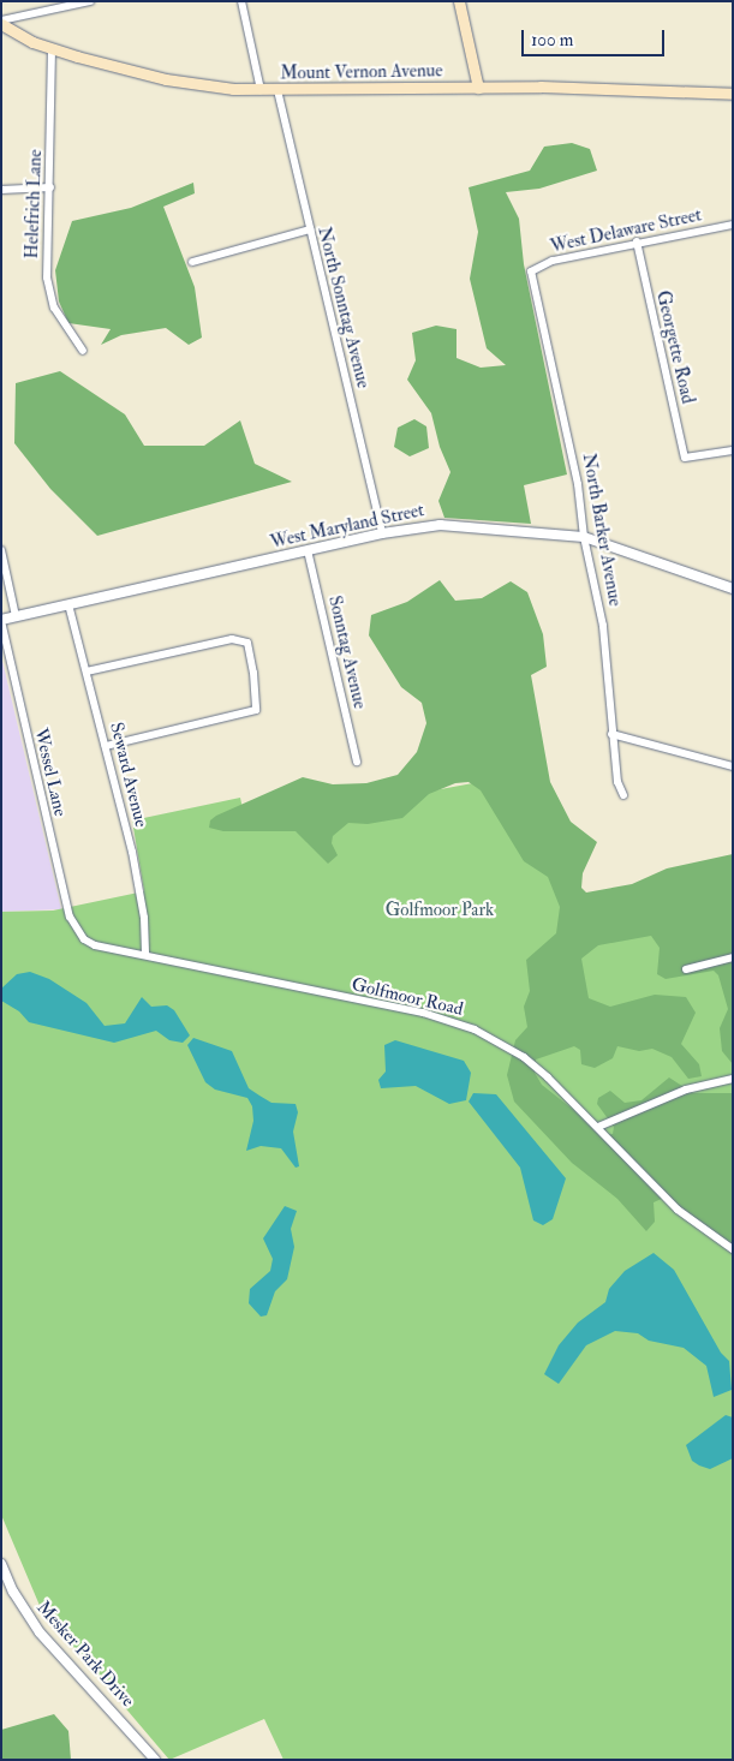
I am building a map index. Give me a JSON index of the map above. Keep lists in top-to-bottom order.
{
  "streets": {
    "main road": ["Mount Vernon Avenue"],
    "street": [
      "Helefrich Lane",
      "West Delaware Street",
      "North Sonntag Avenue",
      "Georgette Road",
      "West Maryland Street",
      "North Barker Avenue",
      "Sonntag Avenue",
      "Wessel Lane",
      "Seward Avenue",
      "Golfmoor Road",
      "Mesker Park Drive"
    ]
  },
  "crossings": [
    ["Mount Vernon Avenue", "Helefrich Lane"],
    ["Mount Vernon Avenue", "North Sonntag Avenue"],
    ["West Delaware Street", "Georgette Road"],
    ["West Delaware Street", "North Barker Avenue"],
    ["North Sonntag Avenue", "West Maryland Street"],
    ["West Maryland Street", "North Barker Avenue"],
    ["West Maryland Street", "Sonntag Avenue"],
    ["West Maryland Street", "Wessel Lane"],
    ["West Maryland Street", "Seward Avenue"],
    ["Wessel Lane", "Golfmoor Road"],
    ["Seward Avenue", "Golfmoor Road"]
  ],
  "parks": ["Golfmoor Park"],
  "scale_bar": "100 m"
}
